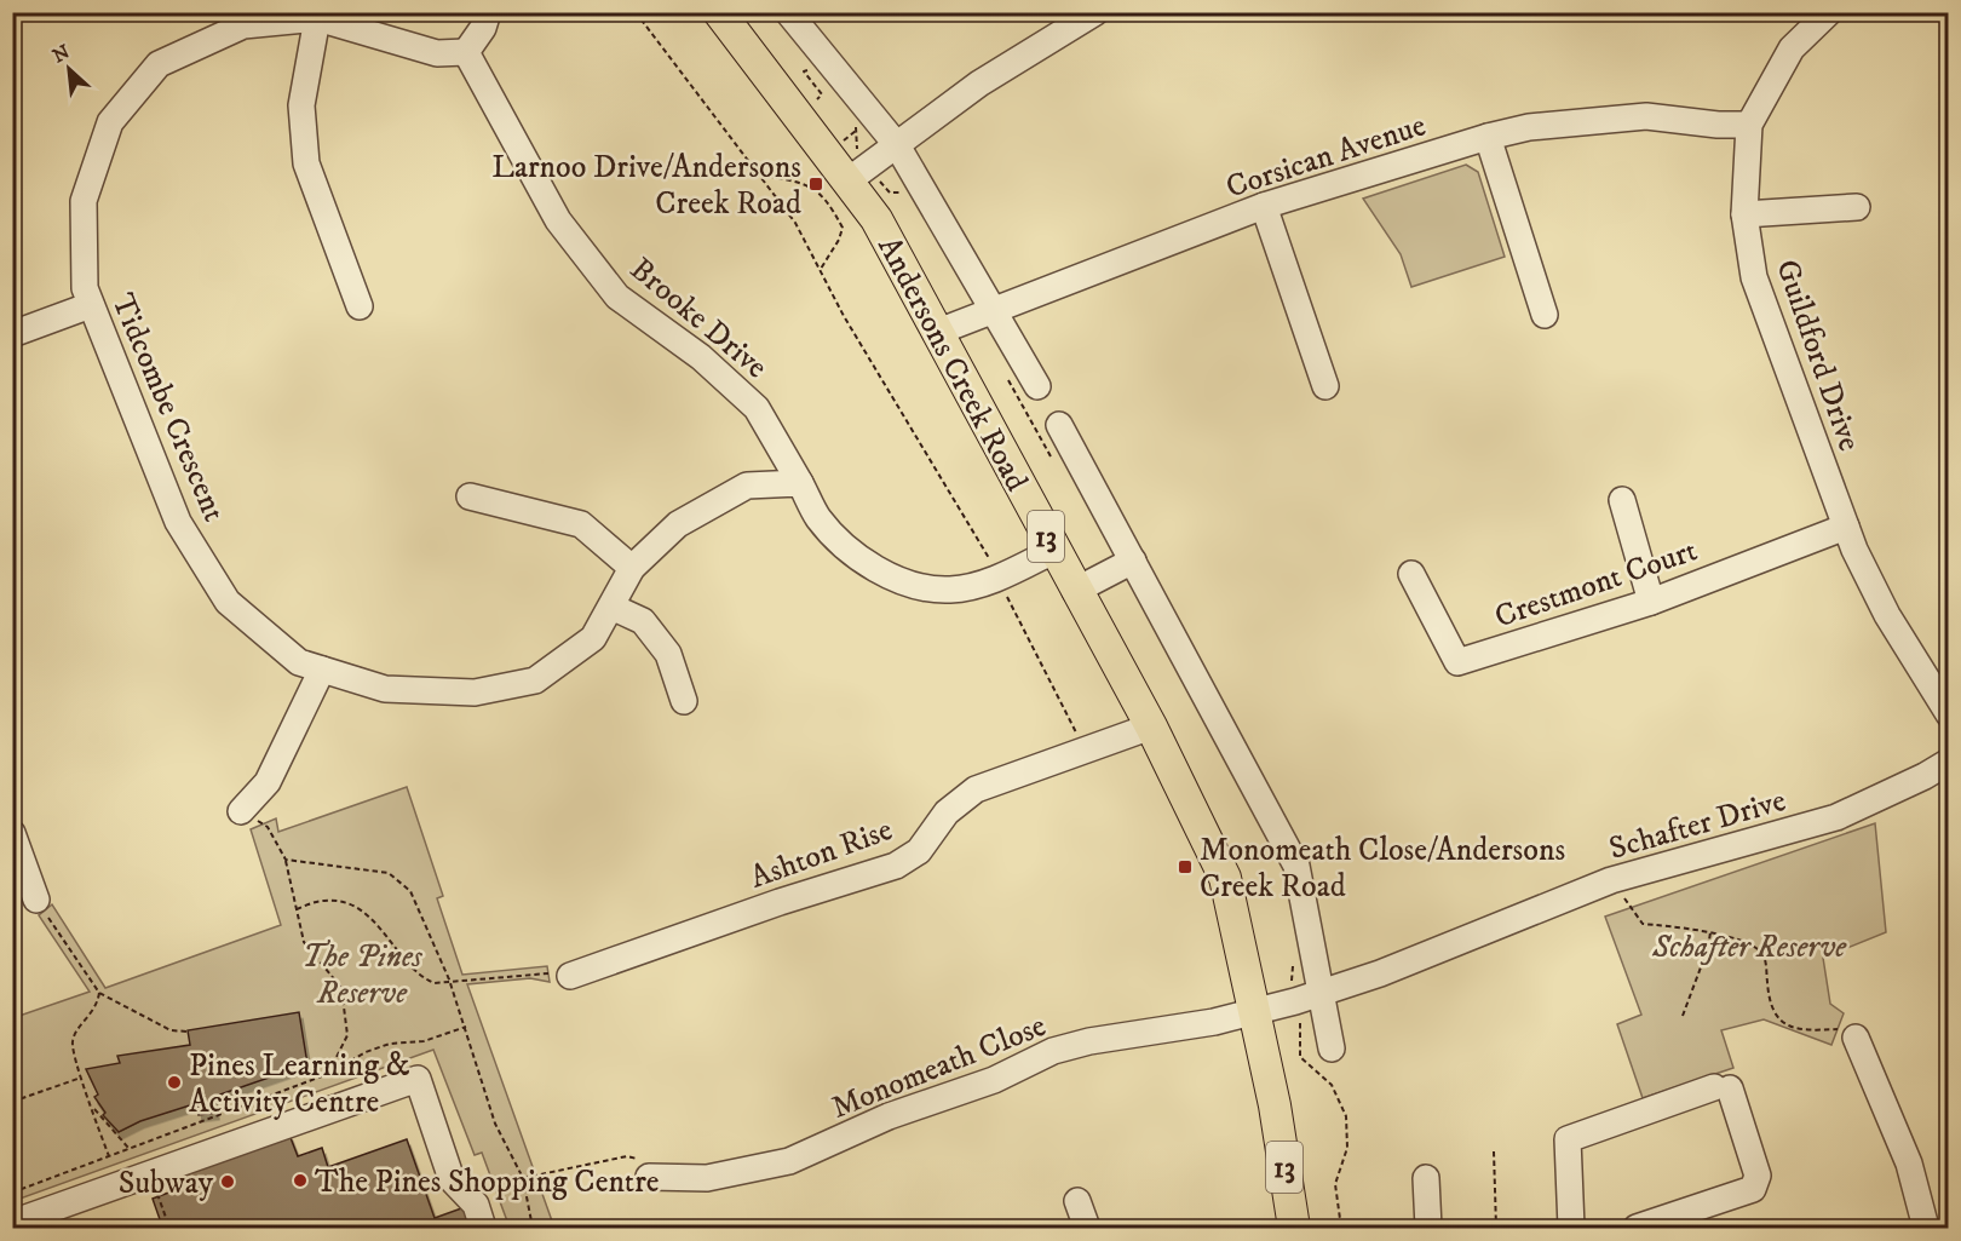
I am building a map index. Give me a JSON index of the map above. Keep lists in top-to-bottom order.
{
  "streets": {
    "main road": ["Andersons Creek Road", "13"],
    "street": [
      "Corsican Avenue",
      "Brooke Drive",
      "Guildford Drive",
      "Tidcombe Crescent",
      "Crestmont Court",
      "Schafter Drive",
      "Ashton Rise",
      "Monomeath Close"
    ]
  },
  "crossings": [
    ["Corsican Avenue", "Guildford Drive"],
    ["Corsican Avenue", "Andersons Creek Road"],
    ["Brooke Drive", "Tidcombe Crescent"],
    ["Guildford Drive", "Crestmont Court"],
    ["Andersons Creek Road", "Schafter Drive"],
    ["Andersons Creek Road", "Ashton Rise"],
    ["Andersons Creek Road", "Monomeath Close"],
    ["Schafter Drive", "Monomeath Close"]
  ],
  "parks": ["Schafter Reserve", "The Pines Reserve"],
  "places": {
    "transit": ["Larnoo Drive/Andersons Creek Road", "Monomeath Close/Andersons Creek Road"],
    "other": ["Pines Learning & Activity Centre", "The Pines Shopping Centre", "Subway"]
  },
  "north": "top left"
}
